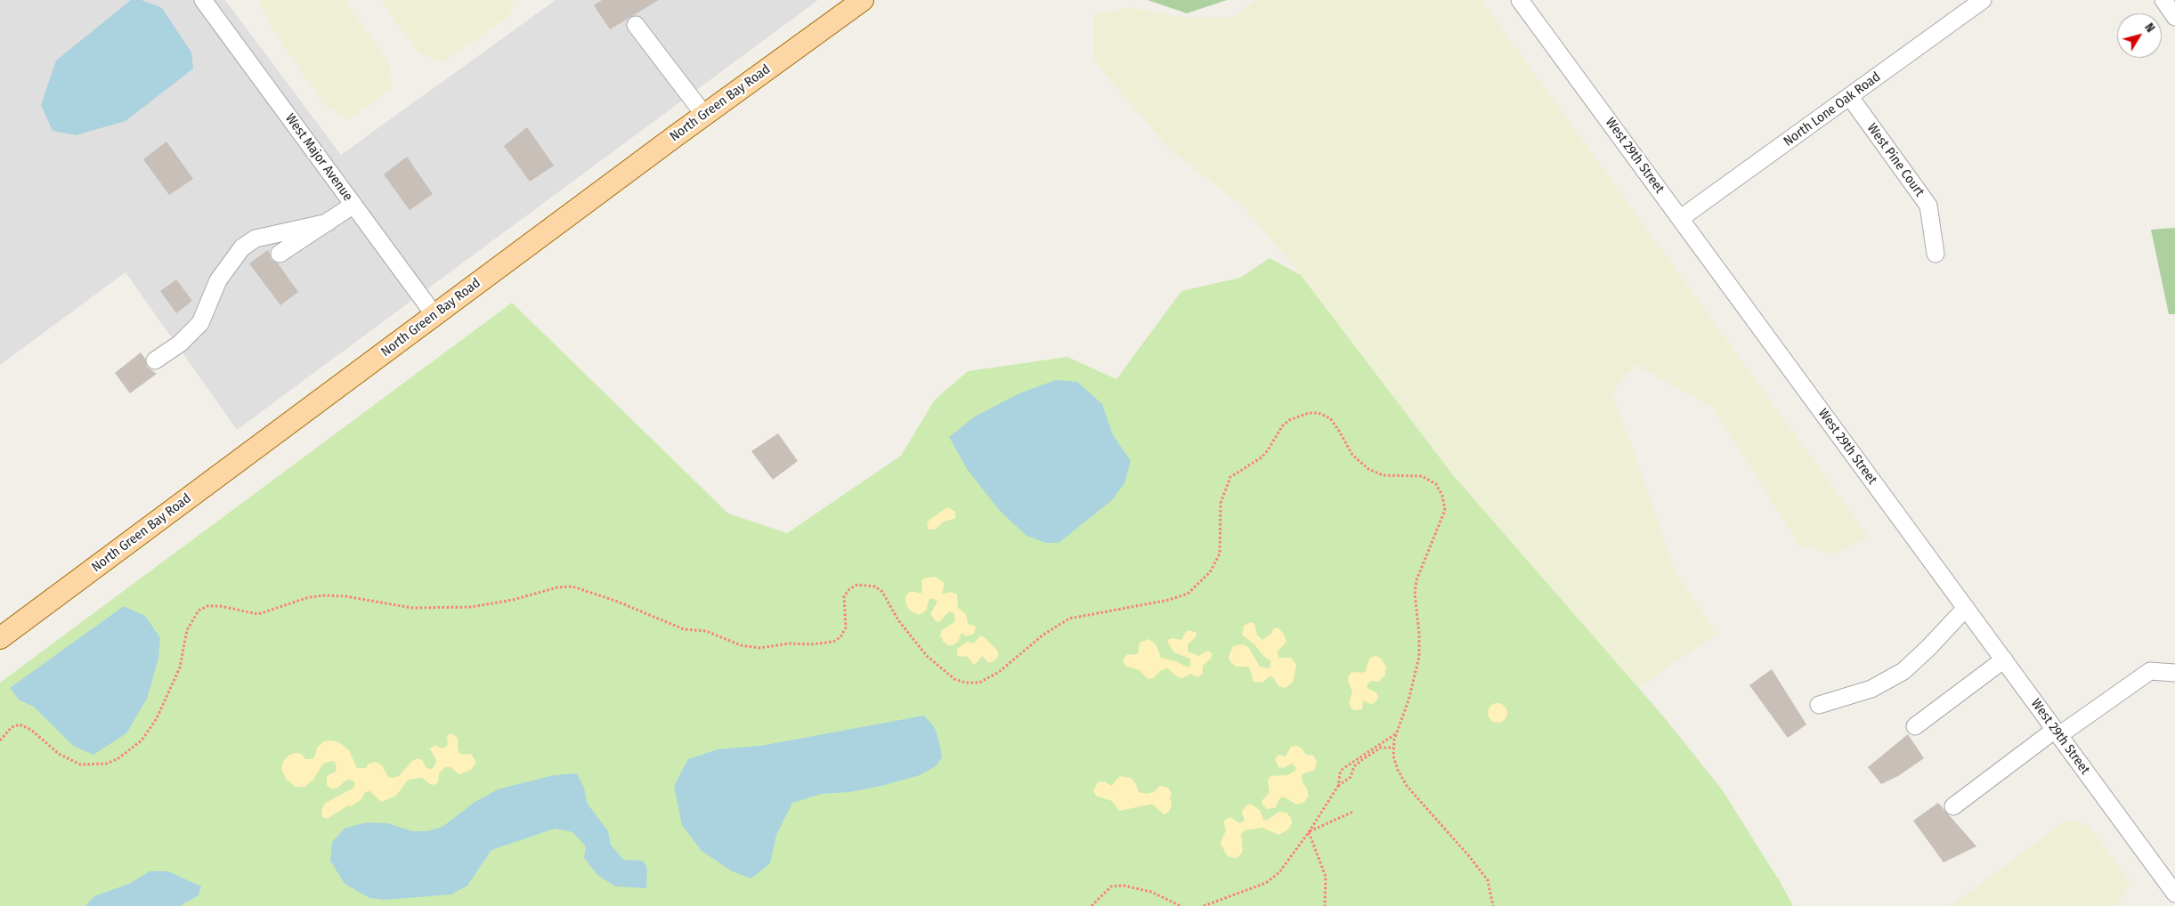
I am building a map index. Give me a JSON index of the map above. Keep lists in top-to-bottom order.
{
  "streets": {
    "main road": ["North Green Bay Road"],
    "street": [
      "North Lone Oak Road",
      "West 29th Street",
      "West Major Avenue",
      "West Pine Court"
    ]
  },
  "crossings": [
    ["North Green Bay Road", "West Major Avenue"],
    ["North Lone Oak Road", "West 29th Street"],
    ["North Lone Oak Road", "West Pine Court"]
  ],
  "north": "top right"
}
